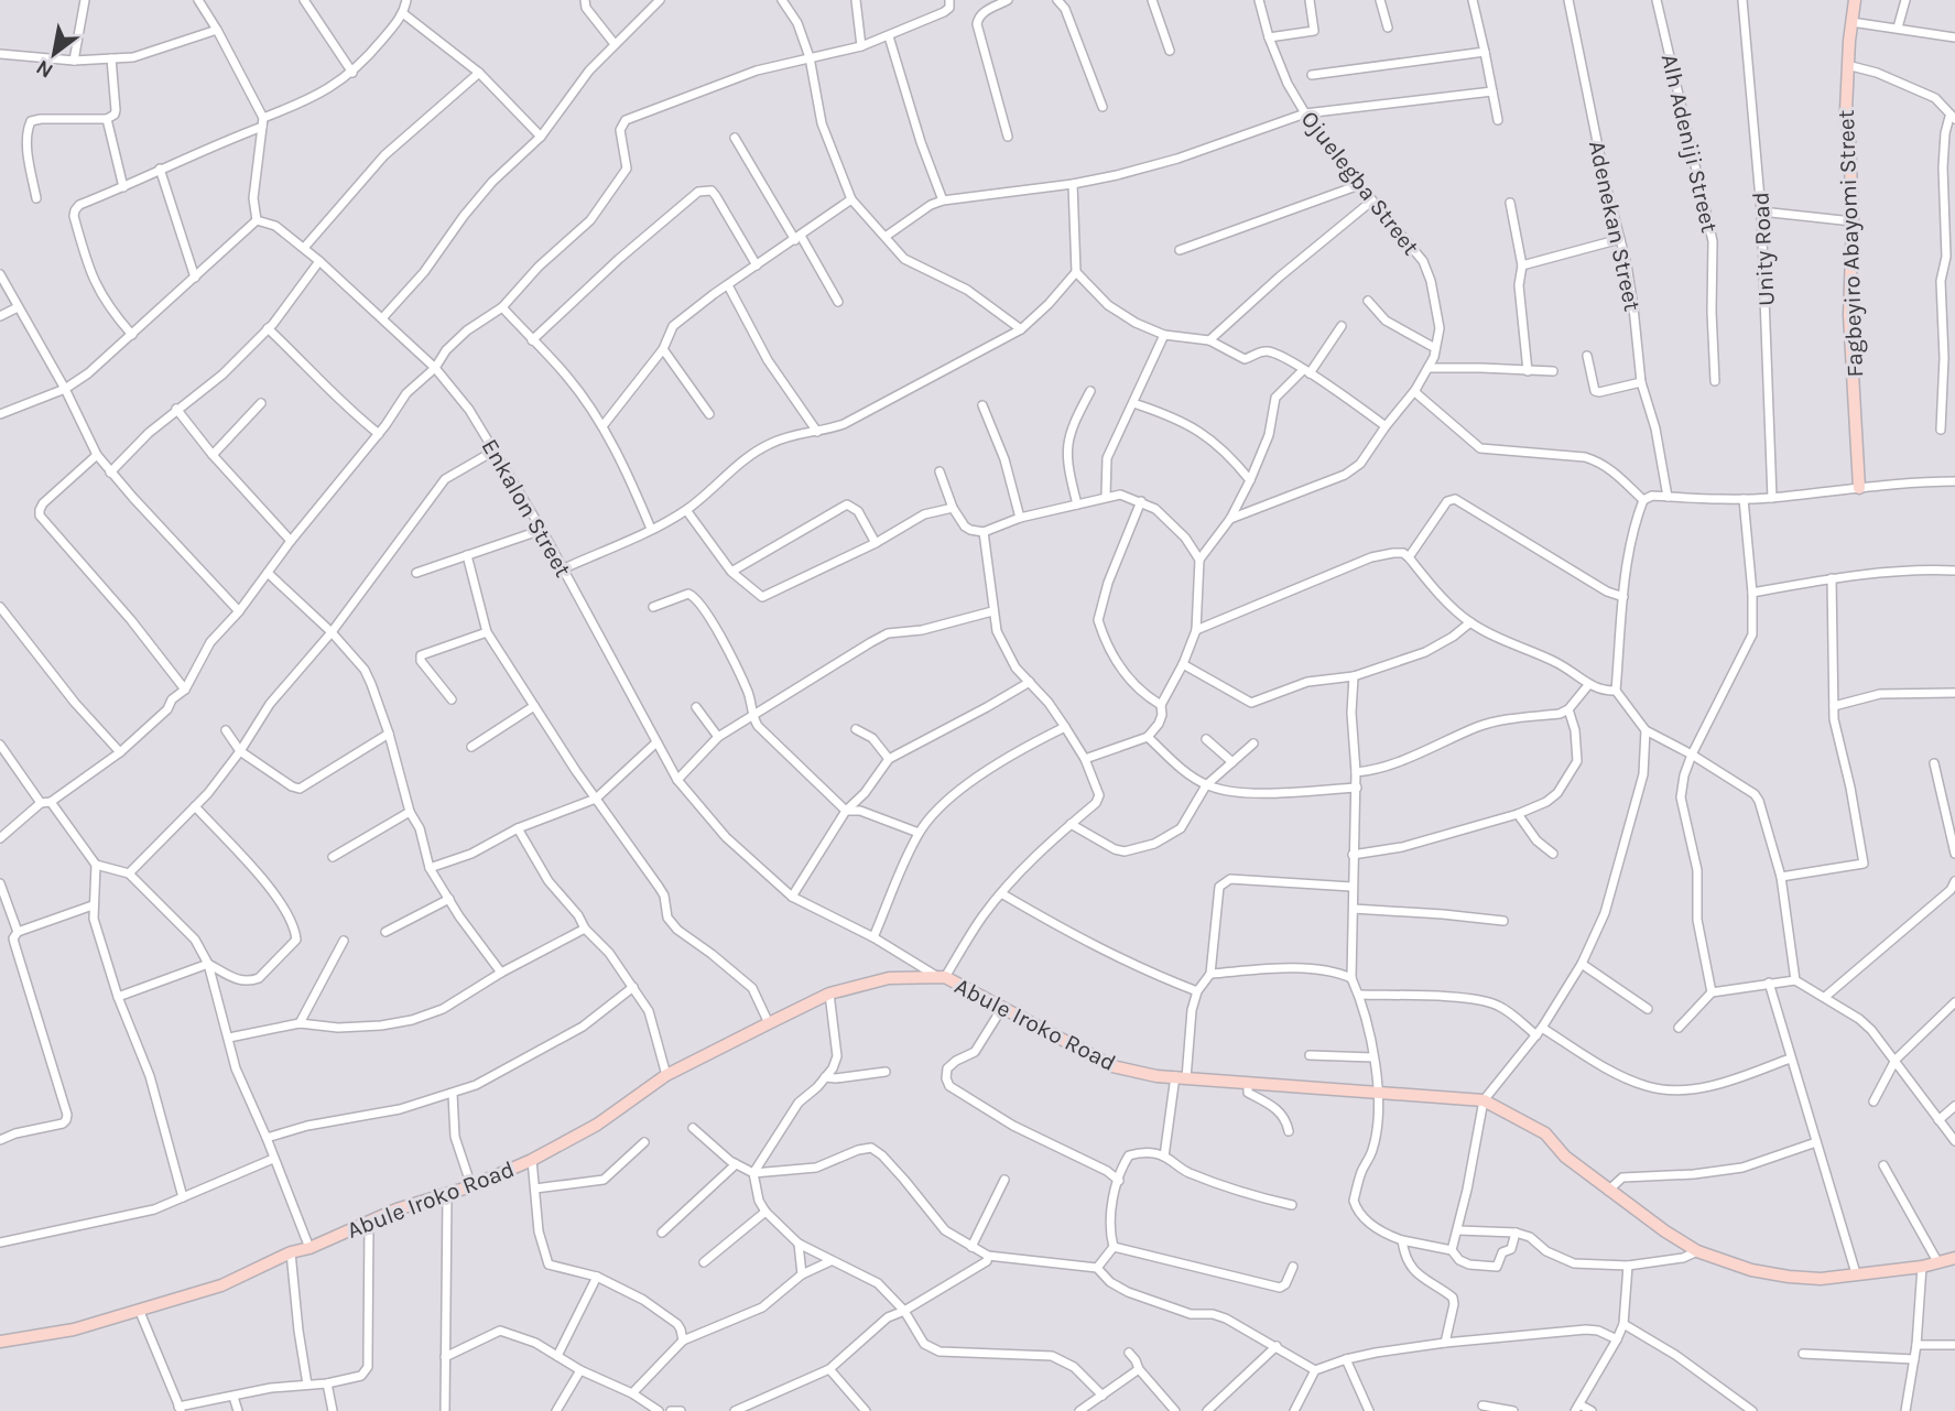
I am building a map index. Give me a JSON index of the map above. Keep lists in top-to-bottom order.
{
  "streets": {
    "street": [
      "Alh Adeniji Street",
      "Ojuelegba Street",
      "Adenekan Street",
      "Fagbeyiro Abayomi Street",
      "Unity Road",
      "Enkalon Street",
      "Abule Iroko Road"
    ]
  },
  "crossings": [
    ["Enkalon Street", "Abule Iroko Road"]
  ],
  "north": "bottom left"
}
